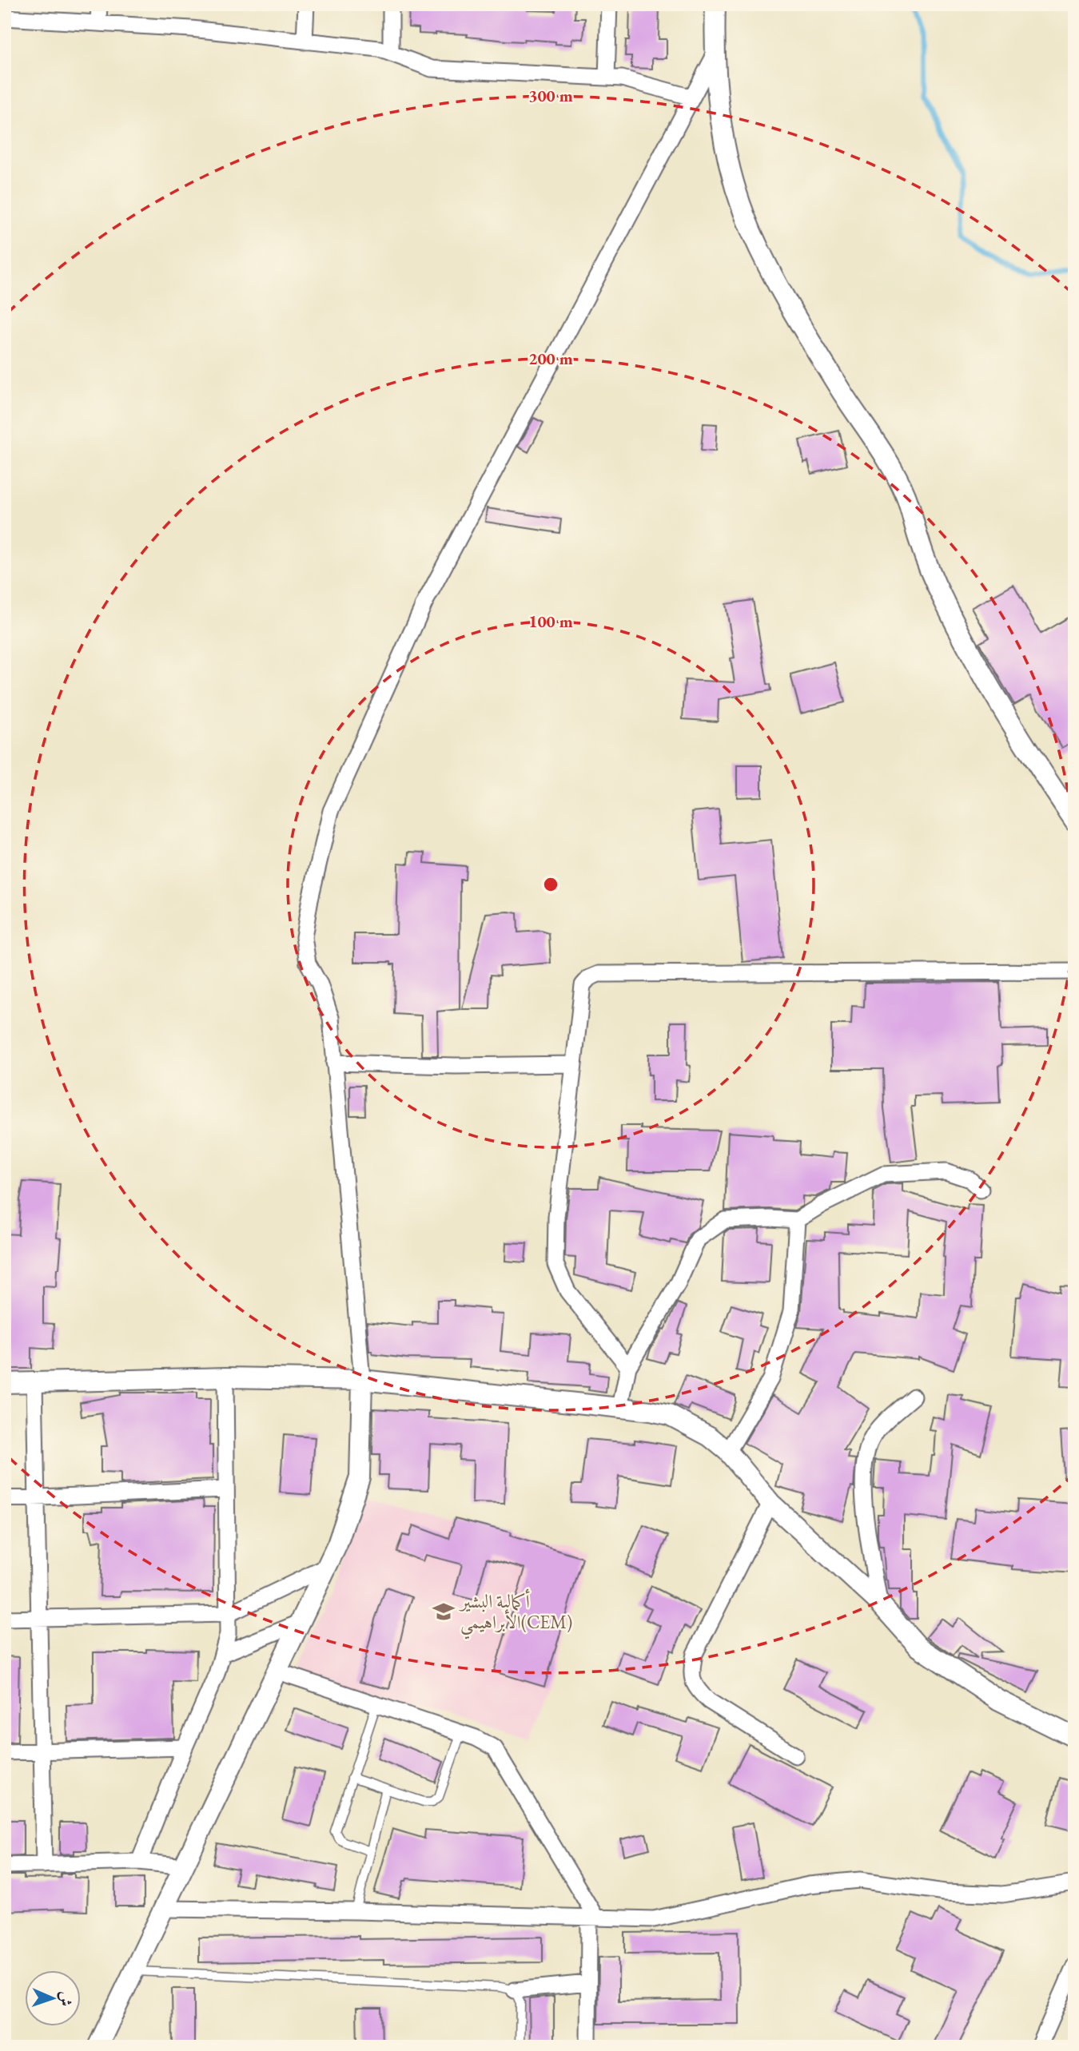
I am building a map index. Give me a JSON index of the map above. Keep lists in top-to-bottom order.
{
  "places": {
    "school or university": ["أكمالية البشير الأبراهيمي(CEM)"]
  },
  "north": "right",
  "rings": ["300 m", "200 m", "100 m"]
}
